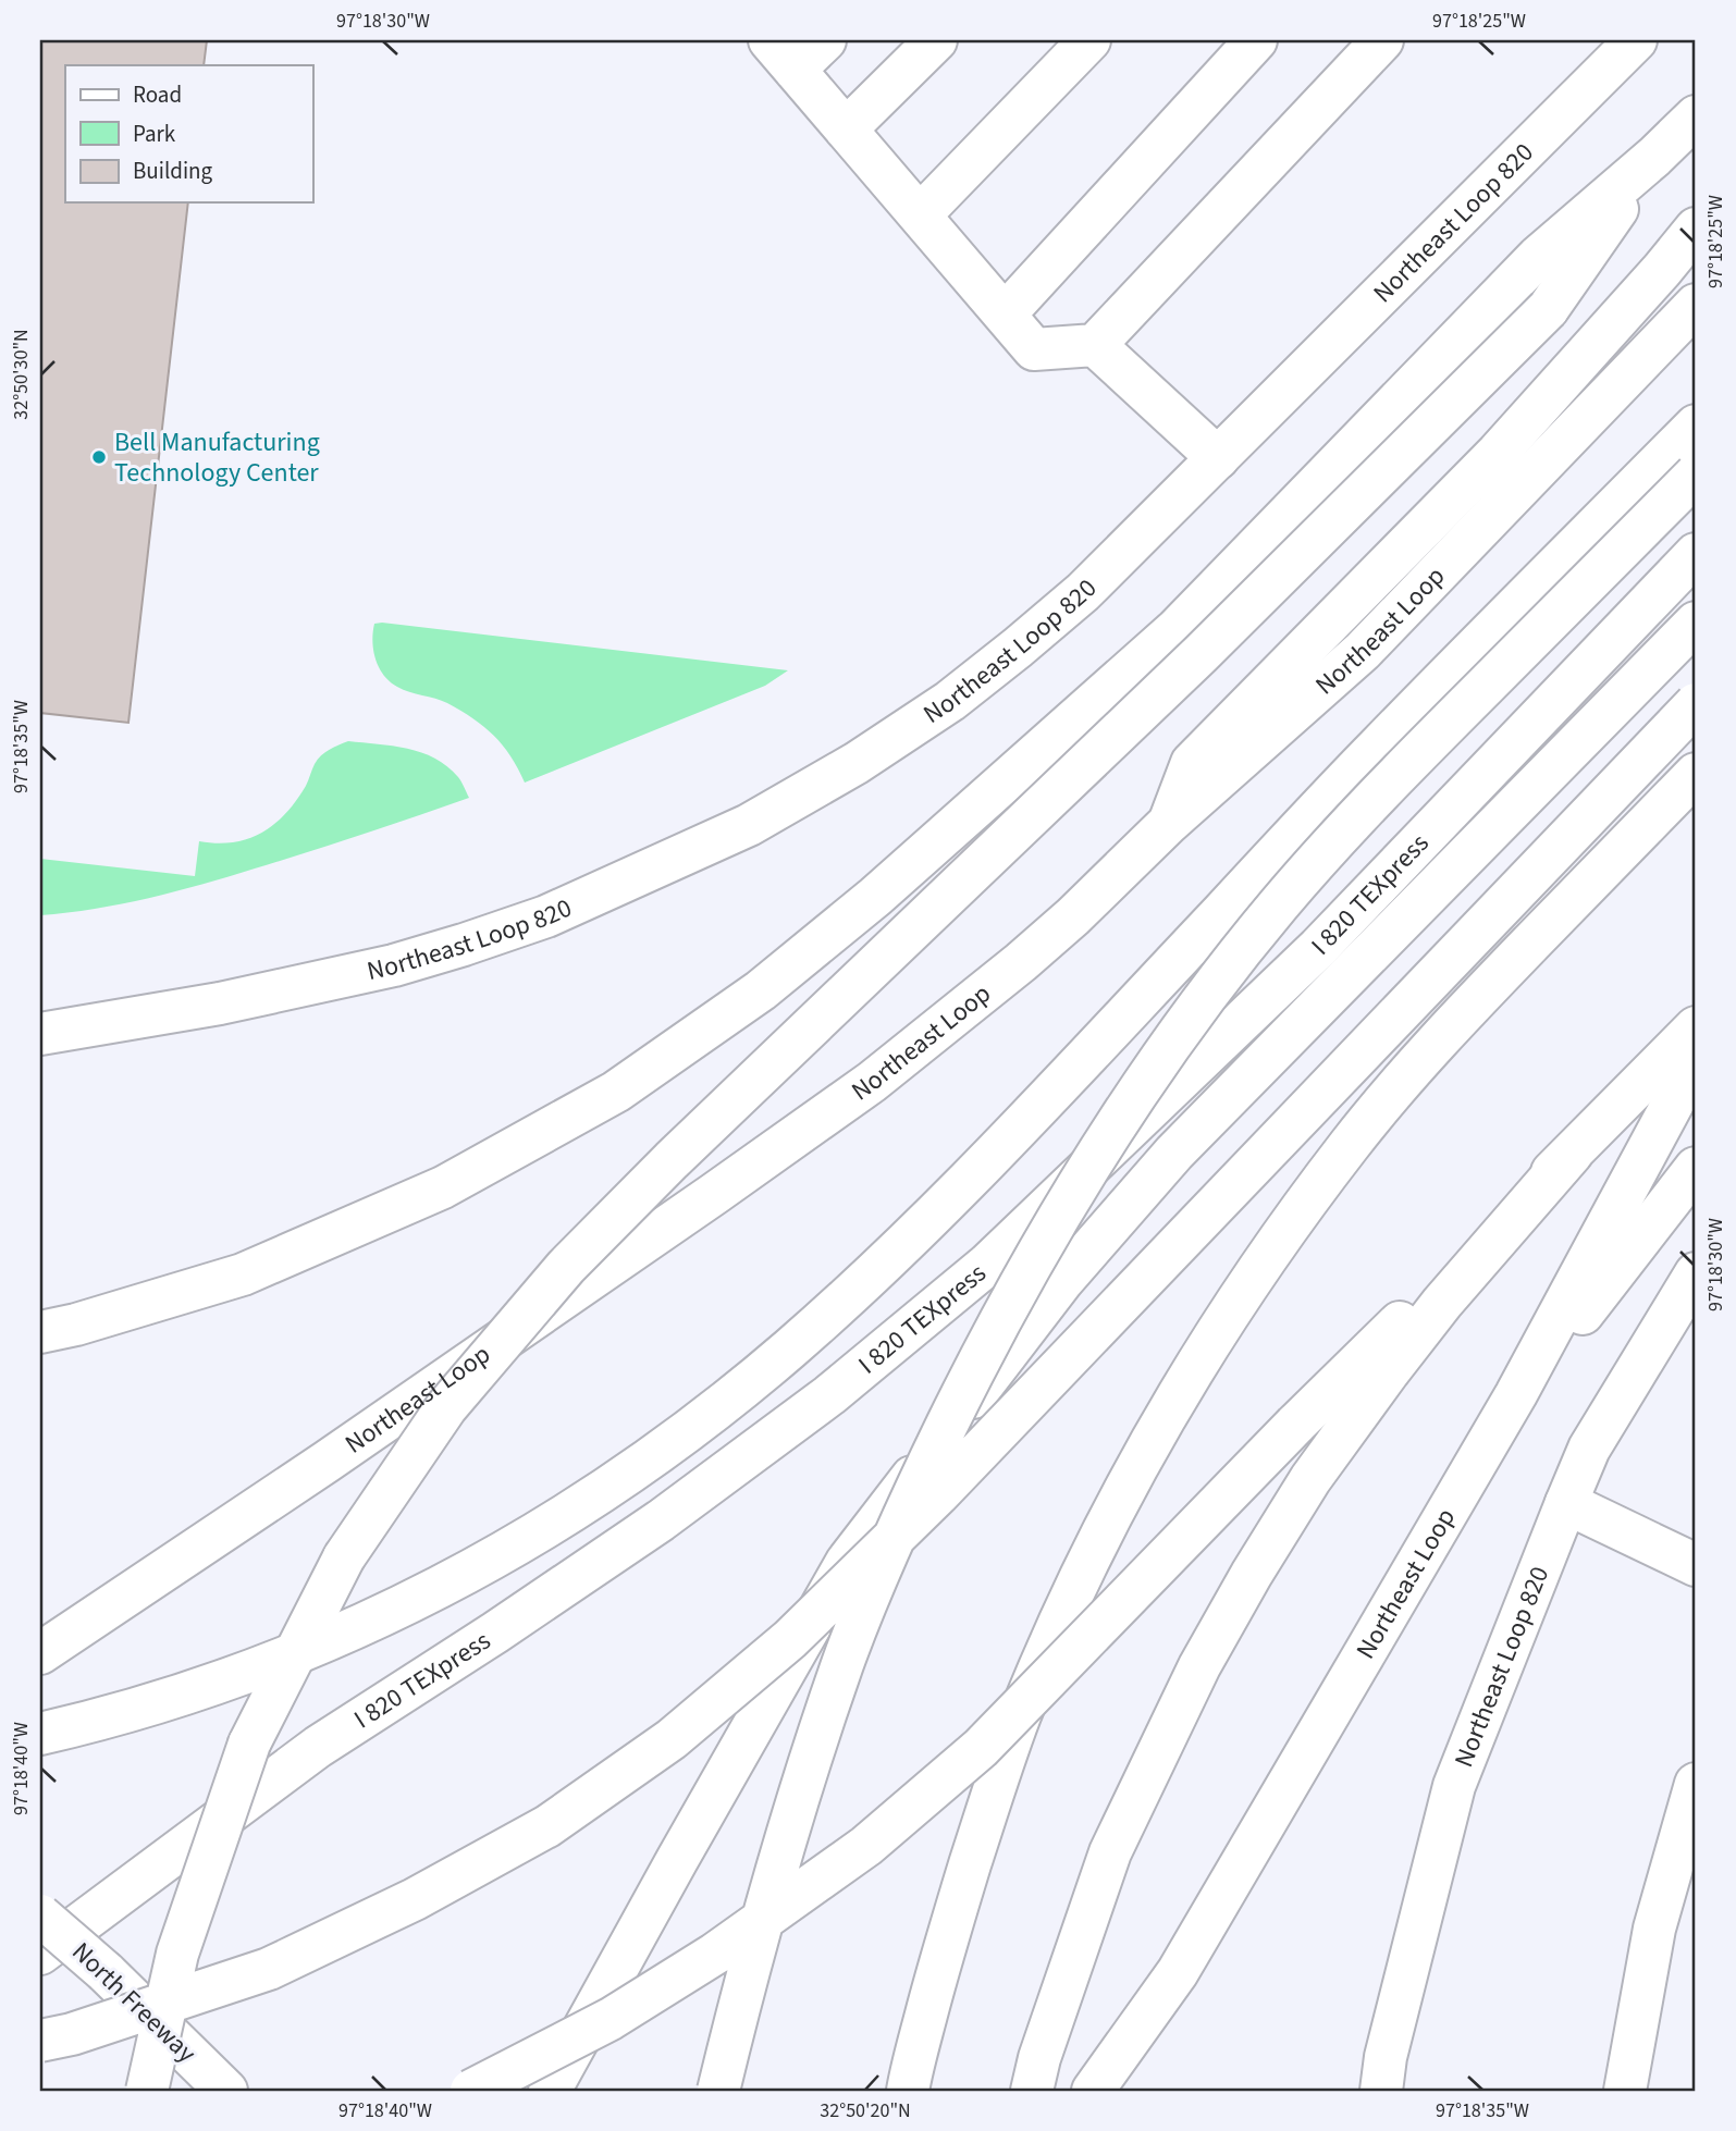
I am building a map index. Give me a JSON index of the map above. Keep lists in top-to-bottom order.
{
  "streets": {
    "main road": [
      "Northeast Loop 820",
      "Northeast Loop",
      "I 820 TEXpress",
      "North Freeway"
    ]
  },
  "places": ["Bell Manufacturing Technology Center"],
  "legend": ["Road", "Park", "Building"],
  "coordinates": [
    "97°18'30\"W",
    "97°18'25\"W",
    "32°50'30\"N",
    "97°18'35\"W",
    "97°18'40\"W",
    "32°50'20\"N"
  ]
}
